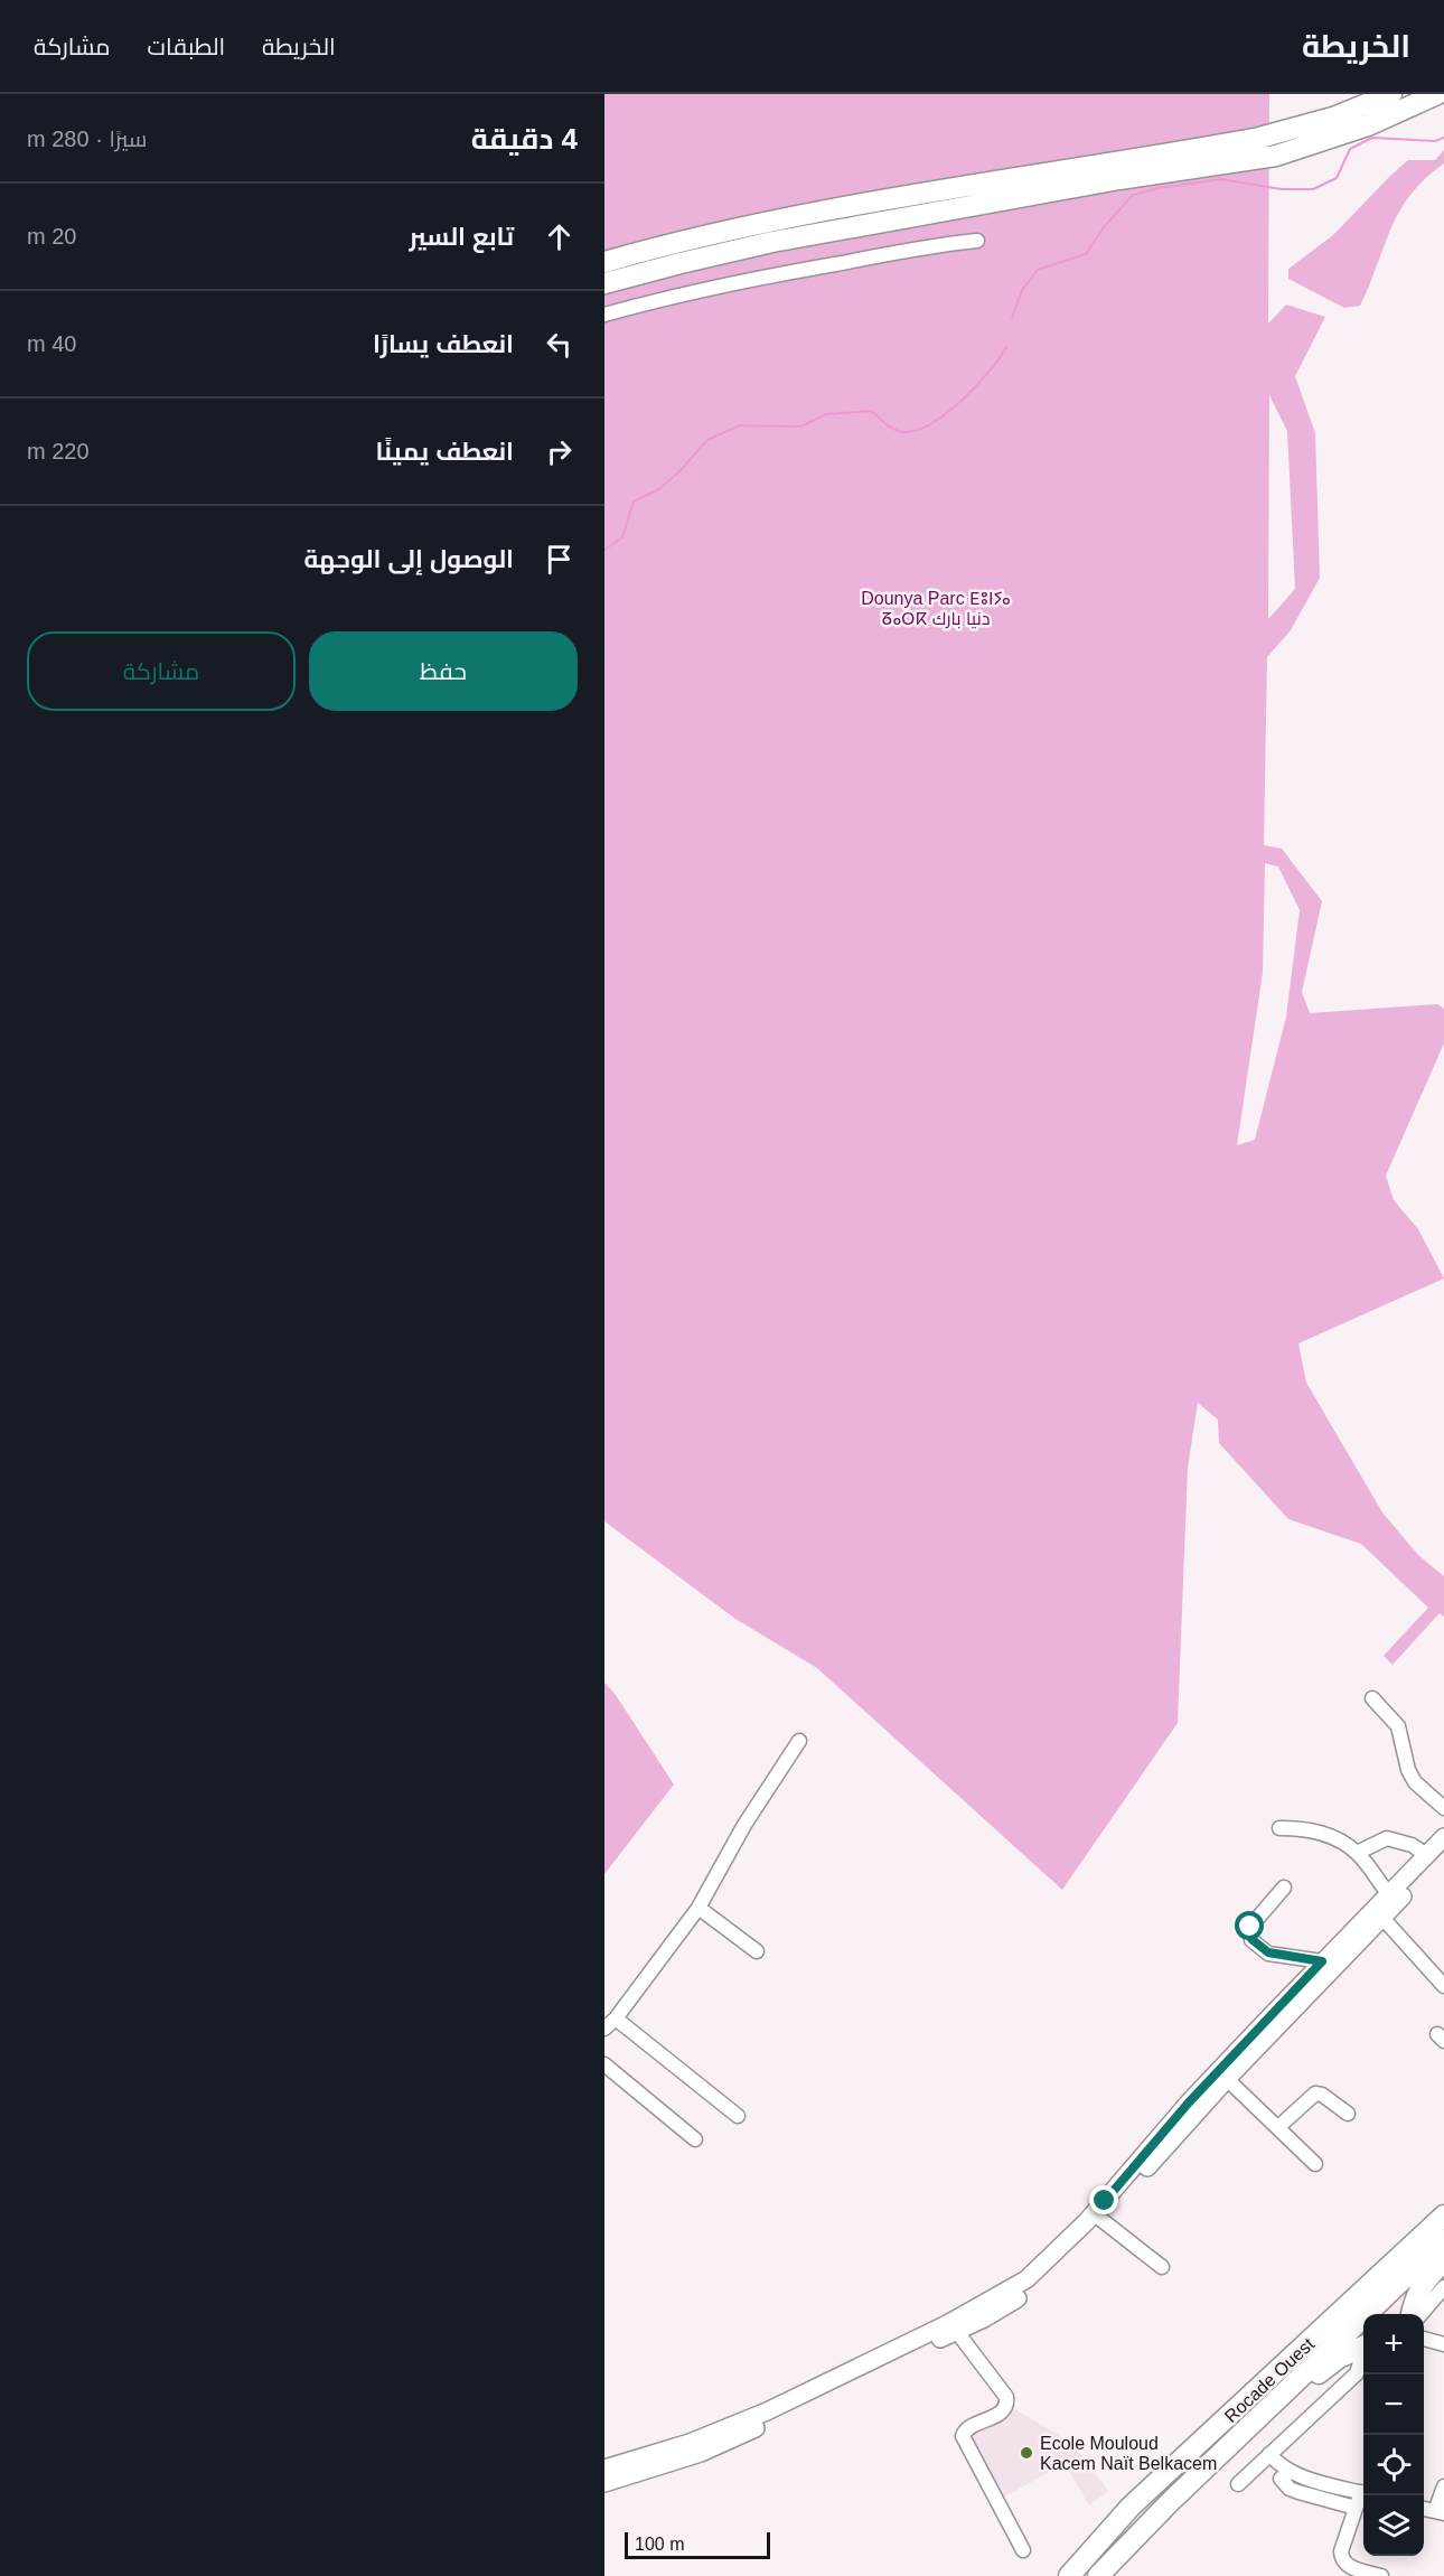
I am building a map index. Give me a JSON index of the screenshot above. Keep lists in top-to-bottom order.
{
  "streets": {
    "highway": ["Rocade Ouest"]
  },
  "parks": ["Dounya Parc ⴹⵓⵏⵢⴰ ⵒⴰⵔⴽ دنيا بارك"],
  "places": ["Ecole Mouloud Kacem Naït Belkacem"],
  "scale_bar": "100 m",
  "page": {
    "header": "الخريطة",
    "nav": ["الخريطة", "الطبقات", "مشاركة"],
    "heading": ["4 دقيقة", "سيرًا · 280 m"],
    "list": [
      ["تابع السير", "20 m"],
      ["انعطف يسارًا", "40 m"],
      ["انعطف يمينًا", "220 m"],
      "الوصول إلى الوجهة"
    ],
    "buttons": ["حفظ", "مشاركة"],
    "map_buttons": ["+", "−"],
    "scale": "100 m"
  }
}
